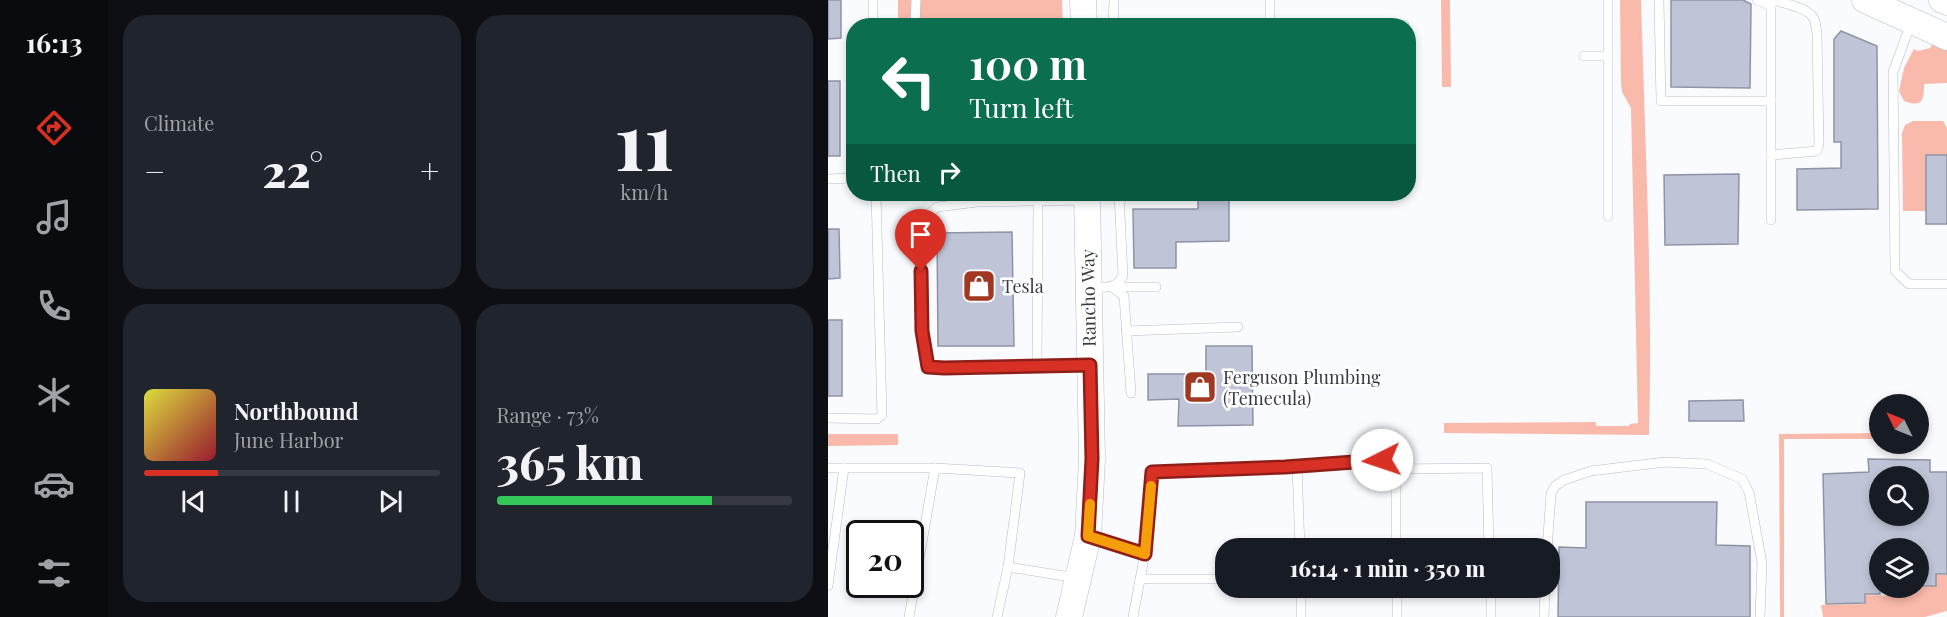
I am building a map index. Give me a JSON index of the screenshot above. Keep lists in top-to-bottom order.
{
  "streets": {
    "street": ["Rancho Way"]
  },
  "places": {
    "shop": ["Tesla", "Ferguson Plumbing (Temecula)"]
  },
  "north": "top left",
  "page": {
    "tabs": "16:13",
    "tile": [
      "Climate",
      ["11", "km/h"],
      ["Range · 73%", "365 km"]
    ],
    "turn": ["100 m", "Turn left"],
    "then": "Then",
    "heat": ["−", "22°", "+"],
    "song": ["Northbound", "June Harbor"],
    "limit": "20",
    "trip": "16:14 · 1 min · 350 m"
  }
}
